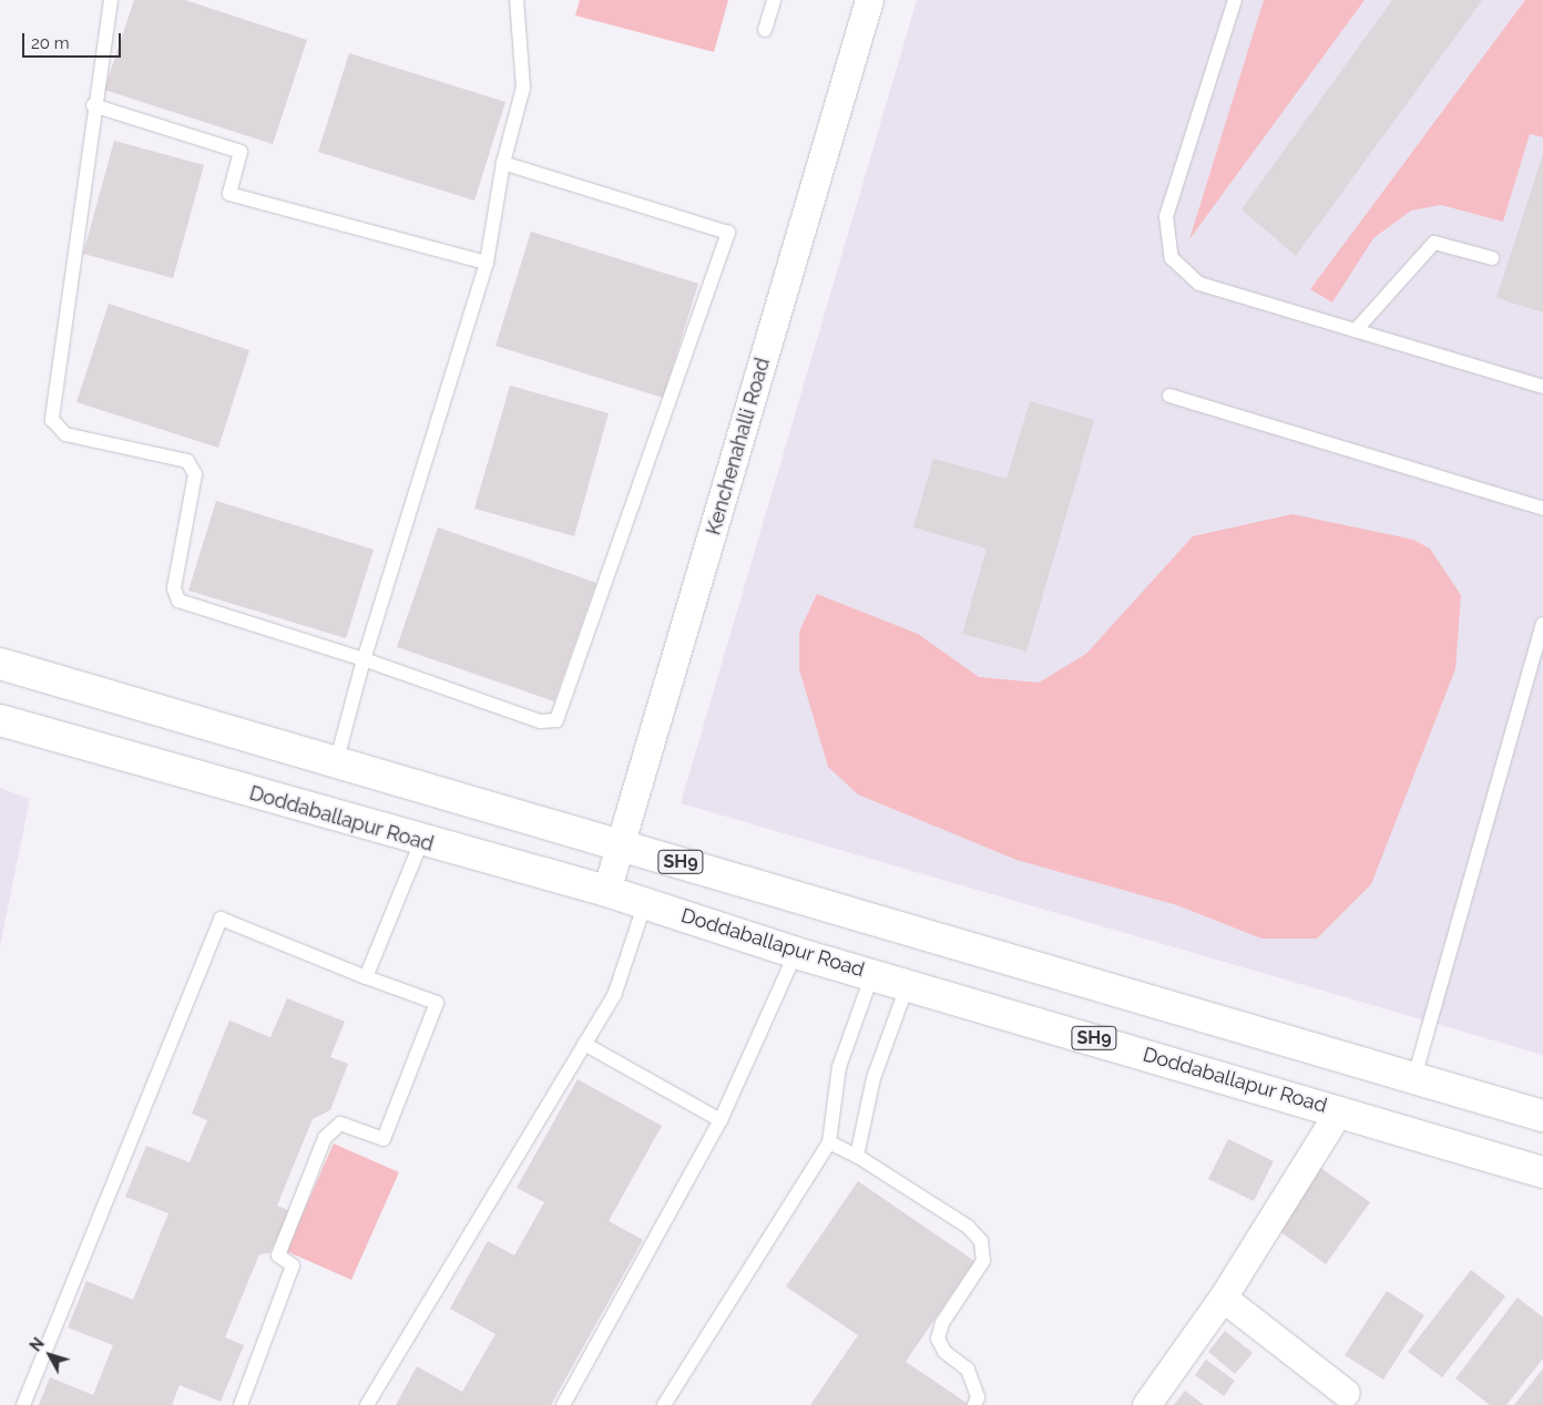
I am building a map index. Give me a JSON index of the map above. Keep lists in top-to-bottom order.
{
  "streets": {
    "main road": ["Doddaballapur Road", "SH9"],
    "street": ["Kenchenahalli Road"]
  },
  "crossings": [
    ["Kenchenahalli Road", "Doddaballapur Road"],
    ["Kenchenahalli Road", "SH9"]
  ],
  "scale_bar": "20 m",
  "north": "top left"
}
